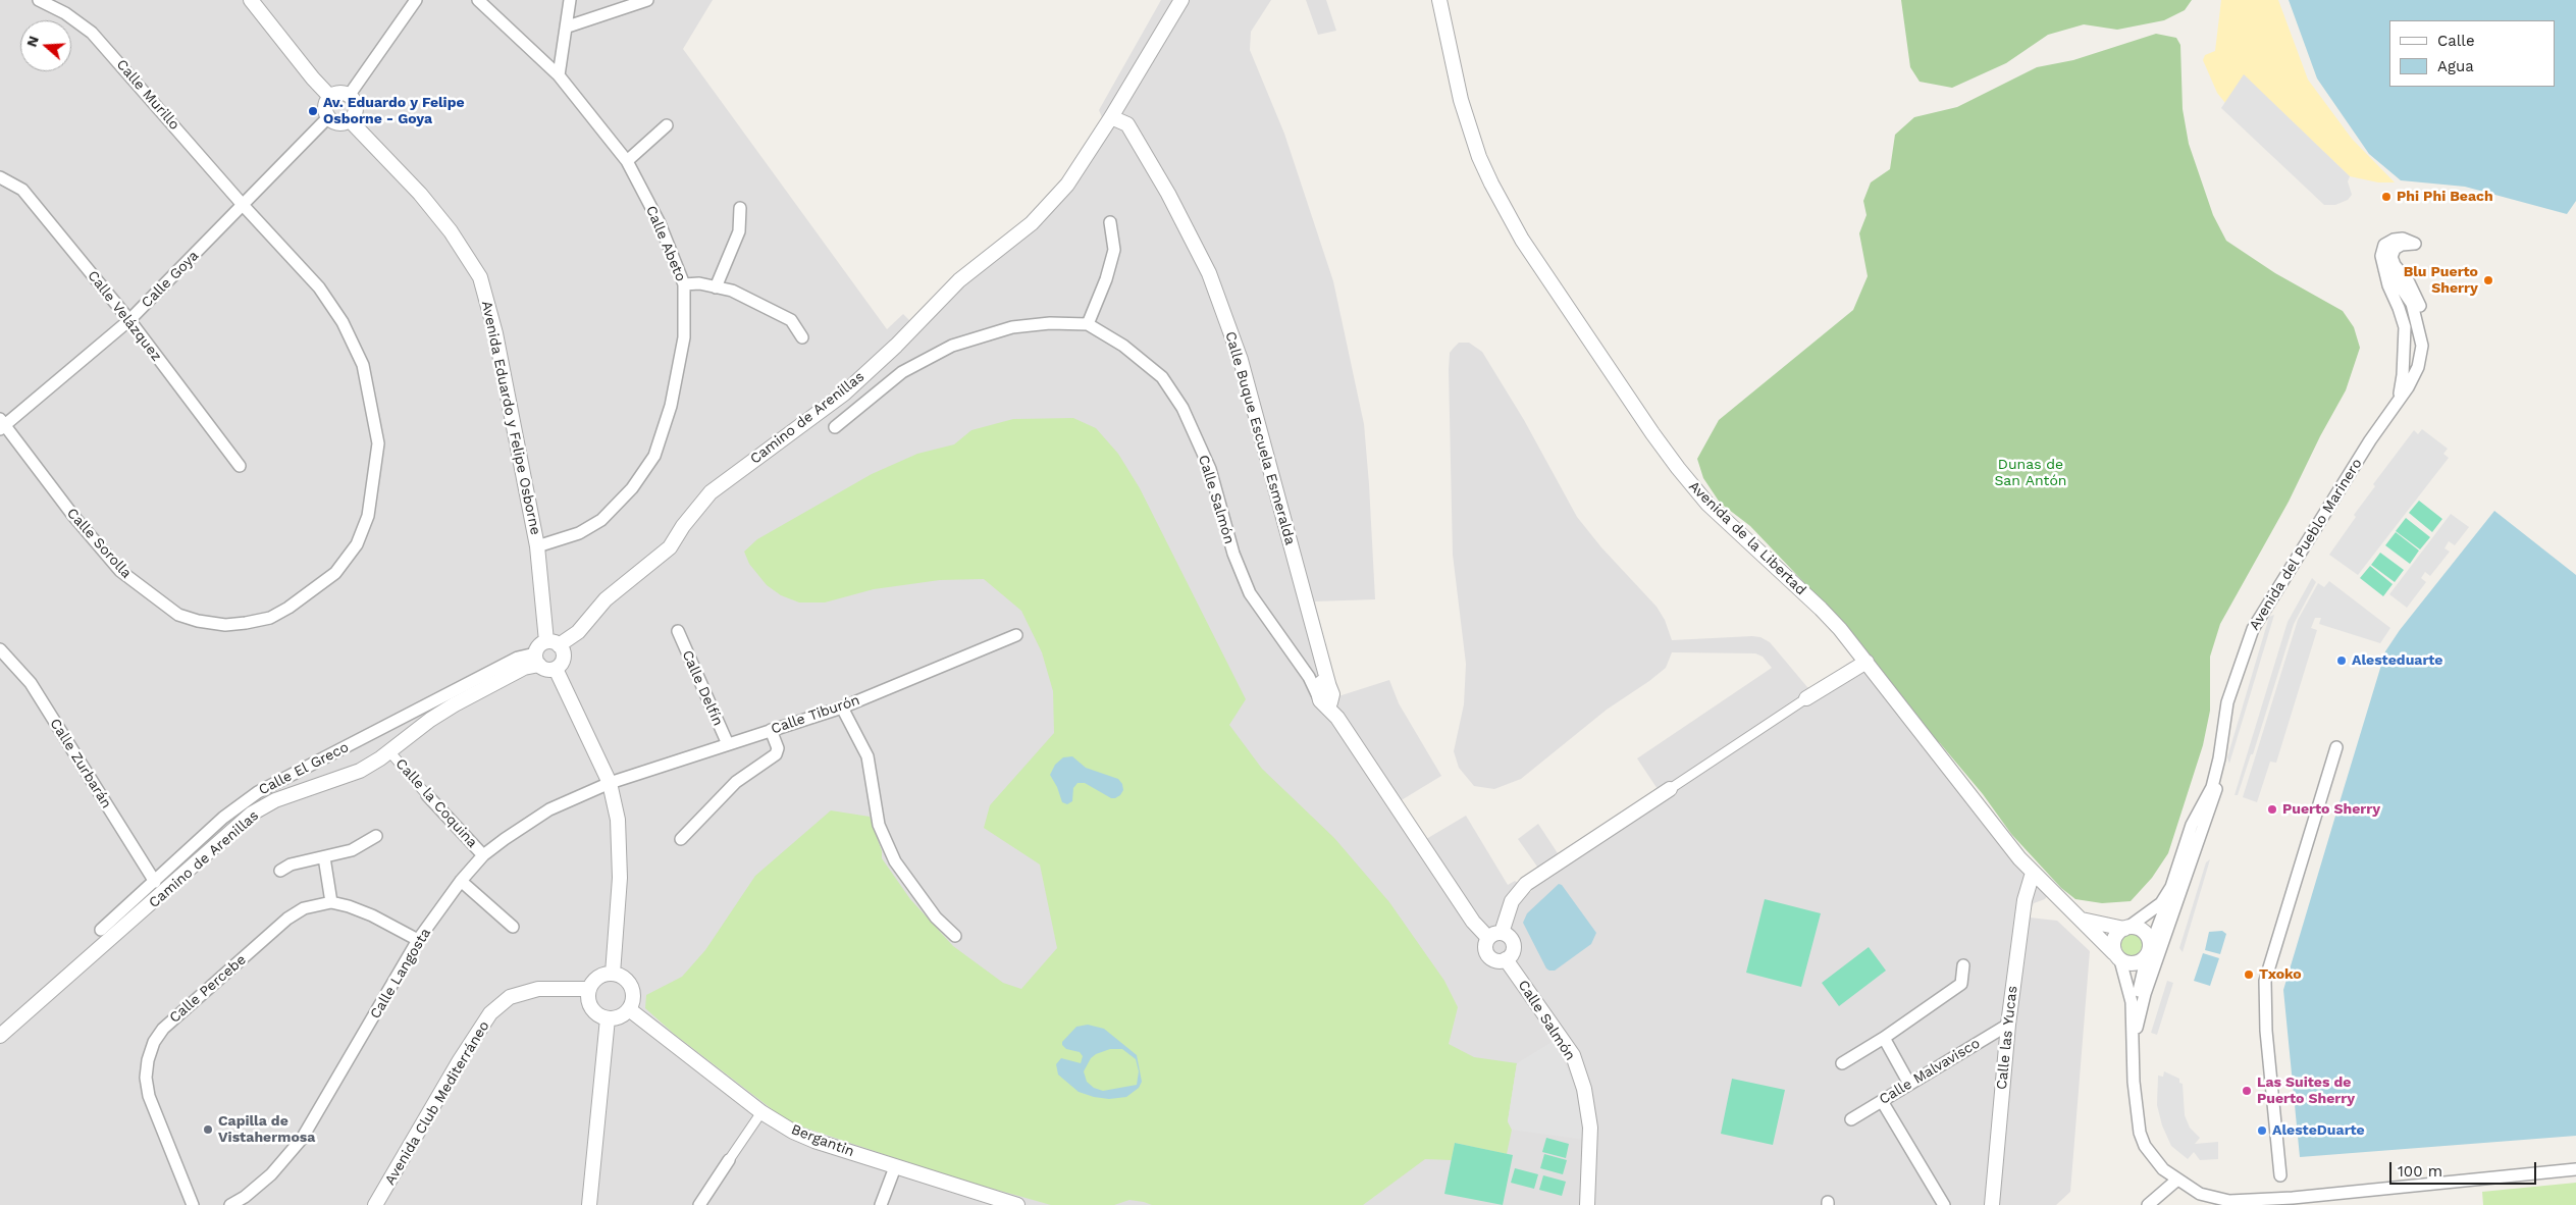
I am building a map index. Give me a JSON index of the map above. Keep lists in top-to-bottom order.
{
  "streets": {
    "street": [
      "Calle Murillo",
      "Calle Abeto",
      "Calle Goya",
      "Calle Velázquez",
      "Avenida Eduardo y Felipe Osborne",
      "Camino de Arenillas",
      "Calle Buque Escuela Esmeralda",
      "Calle Salmón",
      "Avenida de la Libertad",
      "Calle Sorolla",
      "Avenida del Pueblo Marinero",
      "Calle Delfín",
      "Calle Tiburón",
      "Calle Zurbarán",
      "Calle El Greco",
      "Calle la Coquina",
      "Calle Langosta",
      "Calle Percebe",
      "Calle las Yucas",
      "Calle Malvavisco",
      "Avenida Club Mediterráneo",
      "Bergantin"
    ]
  },
  "crossings": [
    ["Calle Murillo", "Calle Goya"],
    ["Calle Murillo", "Calle Sorolla"],
    ["Calle Abeto", "Avenida Eduardo y Felipe Osborne"],
    ["Calle Goya", "Calle Velázquez"],
    ["Calle Goya", "Avenida Eduardo y Felipe Osborne"],
    ["Calle Goya", "Calle Sorolla"],
    ["Avenida Eduardo y Felipe Osborne", "Camino de Arenillas"],
    ["Avenida Eduardo y Felipe Osborne", "Calle El Greco"],
    ["Camino de Arenillas", "Calle Buque Escuela Esmeralda"],
    ["Camino de Arenillas", "Calle El Greco"],
    ["Camino de Arenillas", "Calle la Coquina"],
    ["Calle Buque Escuela Esmeralda", "Calle Salmón"],
    ["Avenida de la Libertad", "Avenida del Pueblo Marinero"],
    ["Avenida de la Libertad", "Calle las Yucas"],
    ["Calle Delfín", "Calle Tiburón"],
    ["Calle Tiburón", "Calle Langosta"],
    ["Calle Zurbarán", "Calle El Greco"],
    ["Calle la Coquina", "Calle Langosta"],
    ["Calle las Yucas", "Calle Malvavisco"],
    ["Avenida Club Mediterráneo", "Bergantin"]
  ],
  "parks": ["Dunas de San Antón"],
  "places": [
    "Av. Eduardo y Felipe Osborne - Goya",
    "Phi Phi Beach",
    "Blu Puerto Sherry",
    "Alesteduarte",
    "Puerto Sherry",
    "Txoko",
    "Las Suites de Puerto Sherry",
    "Capilla de Vistahermosa",
    "AlesteDuarte"
  ],
  "legend": ["Calle", "Agua"],
  "scale_bar": "100 m",
  "north": "left"
}
